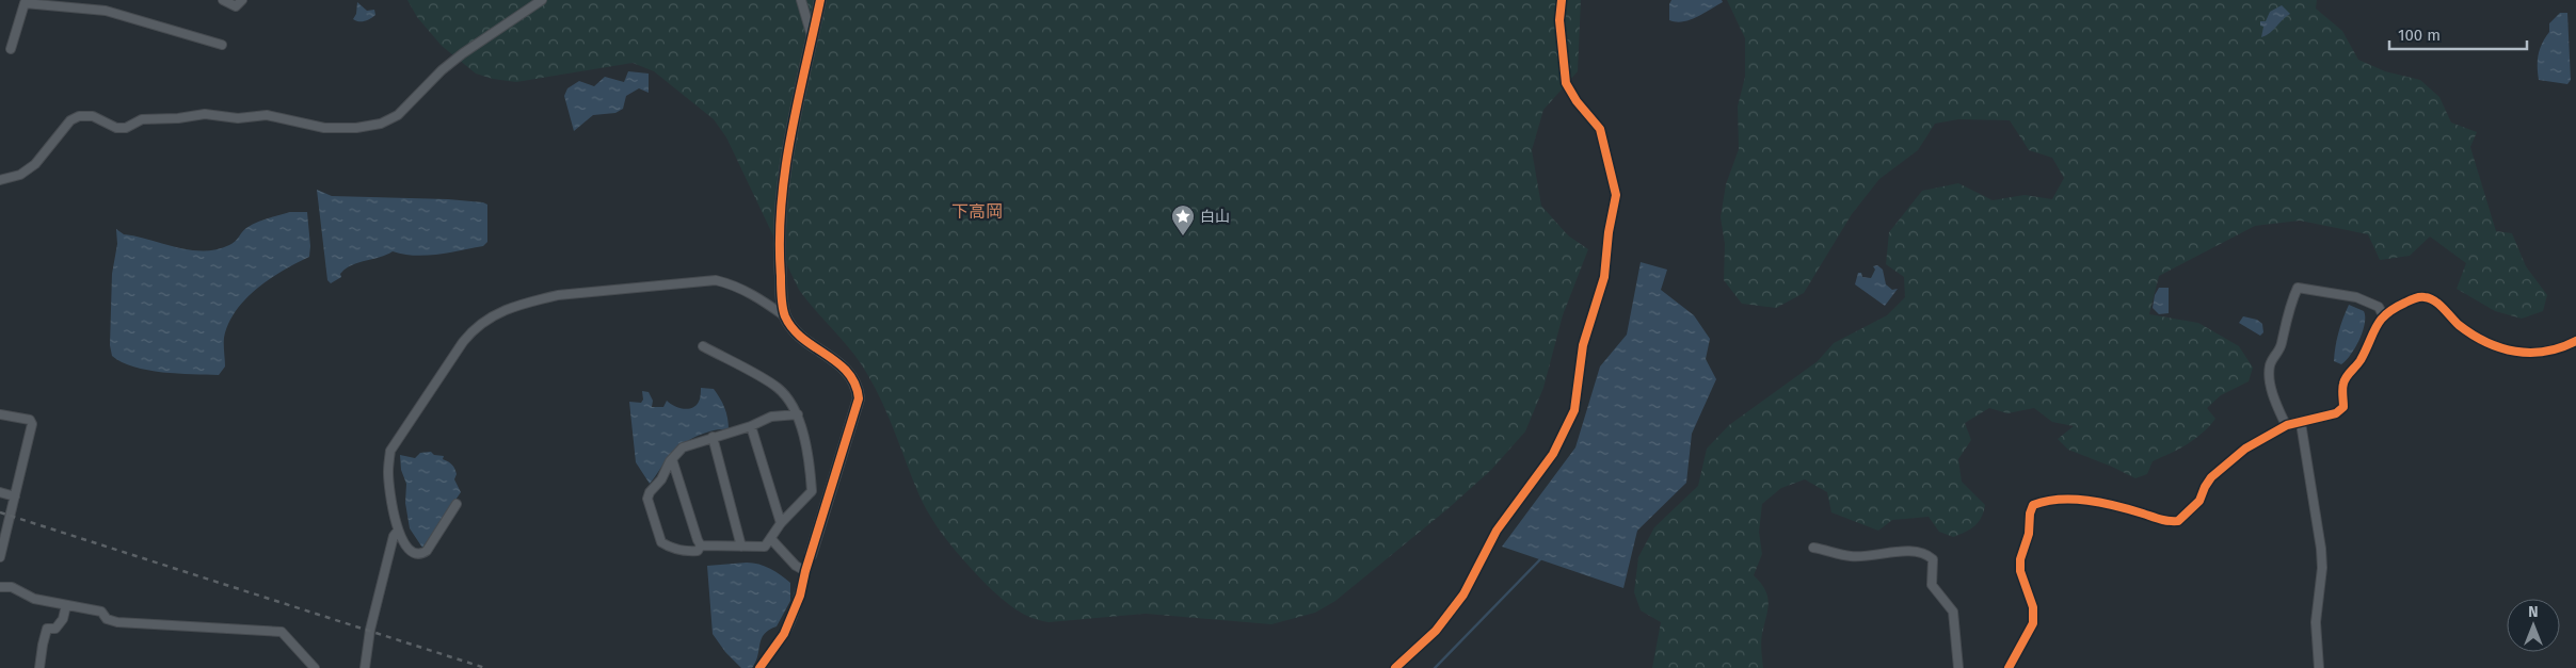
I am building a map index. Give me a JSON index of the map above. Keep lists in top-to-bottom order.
{
  "districts": ["下高岡"],
  "places": {
    "place": ["白山"]
  },
  "scale_bar": "100 m",
  "north": "top"
}
